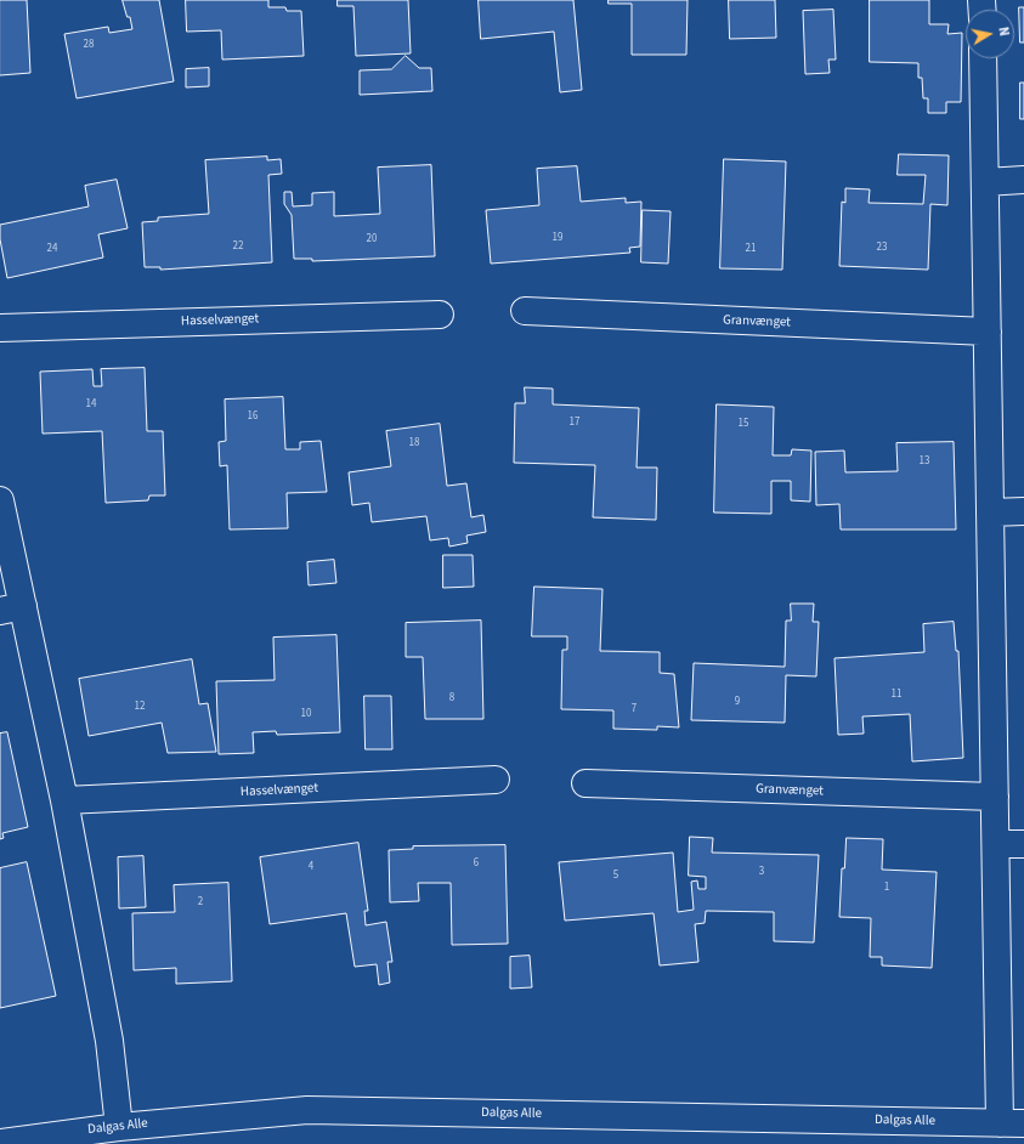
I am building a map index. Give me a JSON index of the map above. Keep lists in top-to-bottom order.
{
  "streets": {
    "street": ["Hasselvænget", "Granvænget", "Dalgas Alle"]
  },
  "house_numbers": [
    "28",
    "19",
    "20",
    "22",
    "23",
    "24",
    "21",
    "14",
    "16",
    "17",
    "15",
    "18",
    "13",
    "11",
    "8",
    "9",
    "12",
    "7",
    "10",
    "6",
    "4",
    "3",
    "5",
    "1",
    "2"
  ],
  "north": "right"
}
